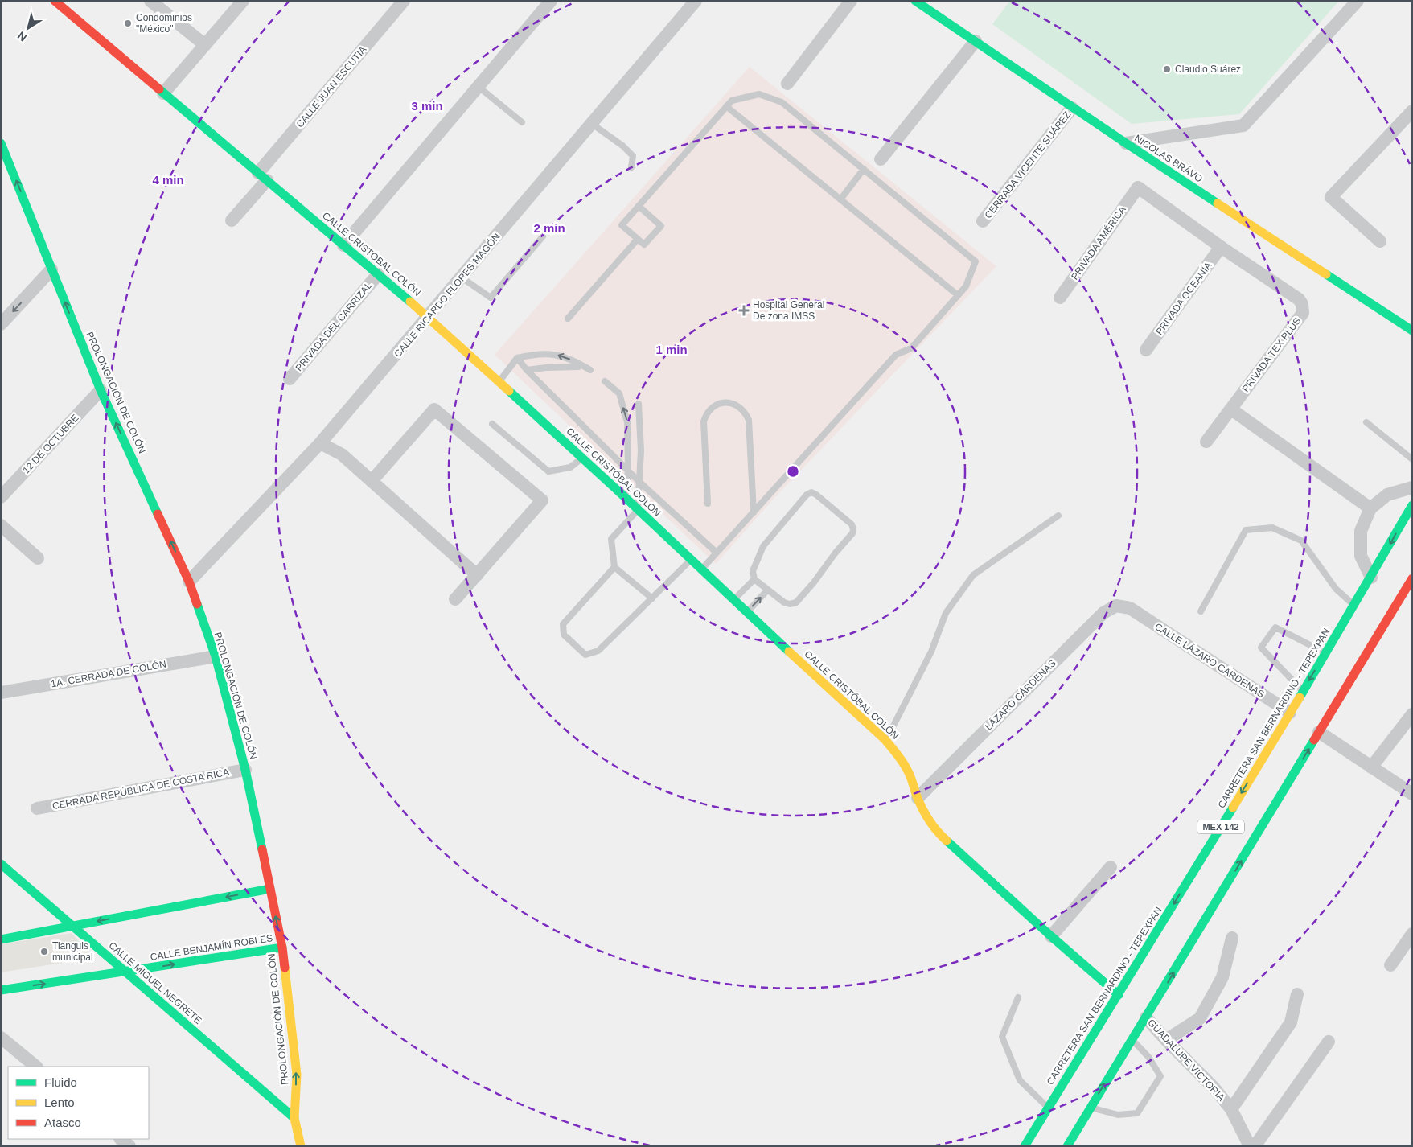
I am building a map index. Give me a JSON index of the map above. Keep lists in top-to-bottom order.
{
  "streets": {
    "main road": [
      "NICOLAS BRÁVO",
      "CALLE CRISTÓBAL COLÓN",
      "PROLONGACIÓN DE COLÓN",
      "CARRETERA SAN BERNARDINO - TEPEXPAN",
      "MEX 142",
      "CALLE BENJAMÍN ROBLES",
      "CALLE MIGUEL NEGRETE"
    ],
    "street": [
      "CALLE JUAN ESCUTIA",
      "CERRADA VICENTE SUÁREZ",
      "PRIVADA AMÉRICA",
      "CALLE RICARDO FLORES MAGÓN",
      "PRIVADA OCEANÍA",
      "PRIVADA DEL CARRIZAL",
      "PRIVADA TEX PLUS",
      "12 DE OCTUBRE",
      "CALLE LÁZARO CÁRDENAS",
      "1A. CERRADA DE COLÓN",
      "LÁZARO CÁRDENAS",
      "CERRADA REPÚBLICA DE COSTA RICA",
      "GUADALUPE VICTORIA"
    ]
  },
  "crossings": [
    ["CALLE JUAN ESCUTIA", "CALLE CRISTÓBAL COLÓN"],
    ["NICOLAS BRÁVO", "CERRADA VICENTE SUÁREZ"],
    ["PRIVADA AMÉRICA", "PRIVADA TEX PLUS"],
    ["CALLE CRISTÓBAL COLÓN", "CALLE RICARDO FLORES MAGÓN"],
    ["CALLE CRISTÓBAL COLÓN", "PRIVADA DEL CARRIZAL"],
    ["CALLE CRISTÓBAL COLÓN", "LÁZARO CÁRDENAS"],
    ["CALLE CRISTÓBAL COLÓN", "CARRETERA SAN BERNARDINO - TEPEXPAN"],
    ["CALLE RICARDO FLORES MAGÓN", "PROLONGACIÓN DE COLÓN"],
    ["PRIVADA OCEANÍA", "PRIVADA TEX PLUS"],
    ["PROLONGACIÓN DE COLÓN", "12 DE OCTUBRE"],
    ["PROLONGACIÓN DE COLÓN", "1A. CERRADA DE COLÓN"],
    ["PROLONGACIÓN DE COLÓN", "CERRADA REPÚBLICA DE COSTA RICA"],
    ["PROLONGACIÓN DE COLÓN", "CALLE BENJAMÍN ROBLES"],
    ["PROLONGACIÓN DE COLÓN", "CALLE MIGUEL NEGRETE"],
    ["CALLE LÁZARO CÁRDENAS", "LÁZARO CÁRDENAS"],
    ["CALLE LÁZARO CÁRDENAS", "CARRETERA SAN BERNARDINO - TEPEXPAN"],
    ["MEX 142", "GUADALUPE VICTORIA"],
    ["CALLE BENJAMÍN ROBLES", "CALLE MIGUEL NEGRETE"]
  ],
  "one_way": ["PROLONGACIÓN DE COLÓN"],
  "places": {
    "other": ["Condominios \"México\"", "Claudio Suárez", "Tianguis municipal"],
    "health": ["Hospital General De zona IMSS"]
  },
  "legend": ["Fluido", "Lento", "Atasco"],
  "north": "bottom left",
  "rings": [
    "3 min",
    "4 min",
    "2 min",
    "1 min"
  ]
}
